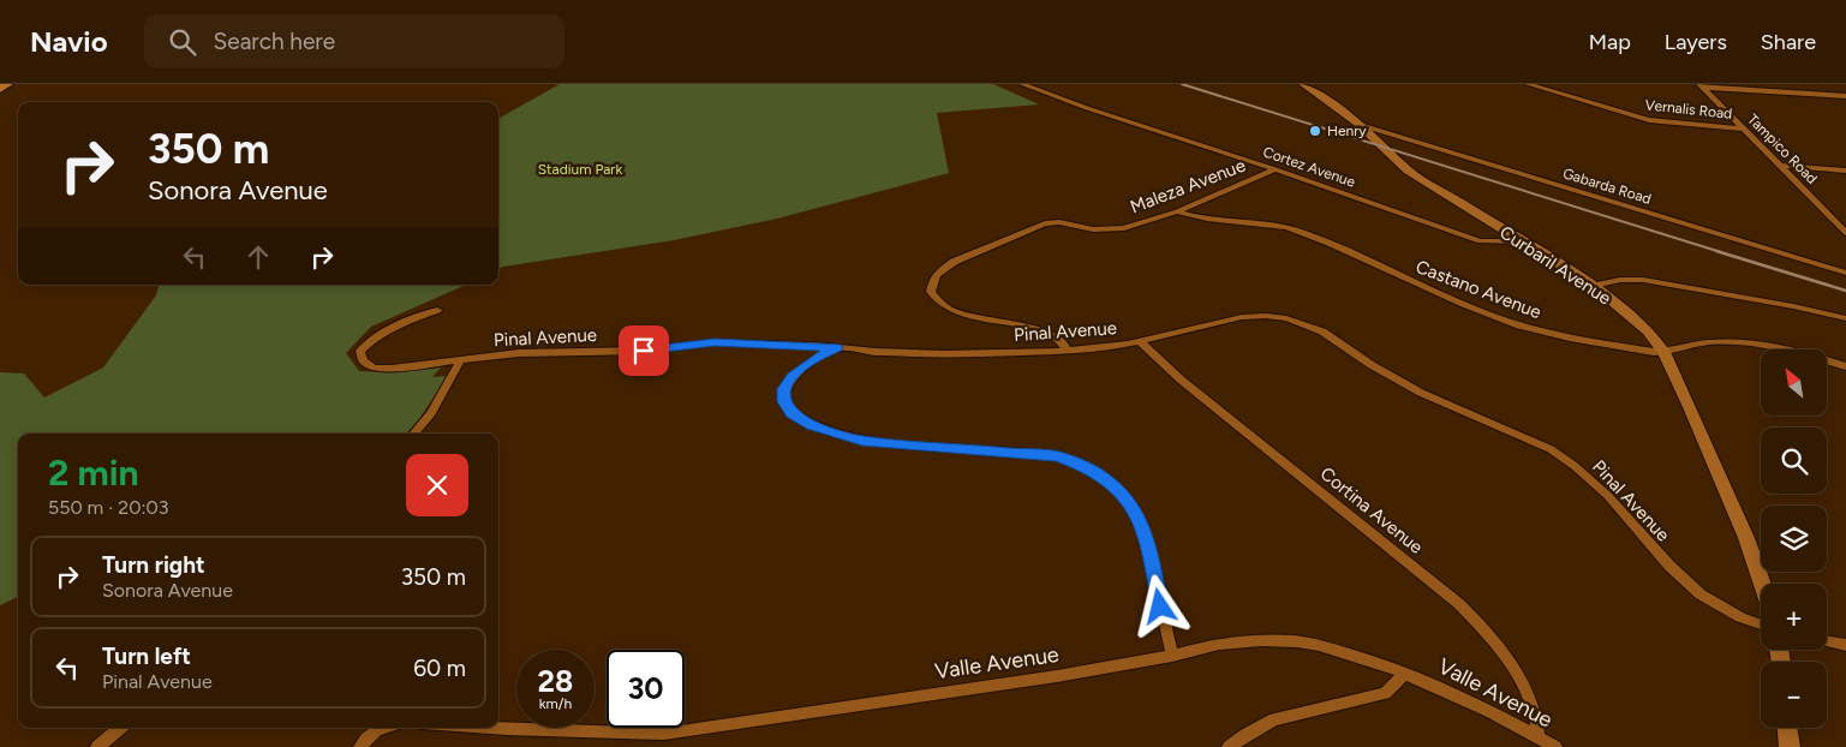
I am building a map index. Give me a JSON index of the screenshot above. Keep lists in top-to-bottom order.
{
  "streets": {
    "street": [
      "Vernalis Road",
      "Tampico Road",
      "Cortez Avenue",
      "Maleza Avenue",
      "Gabarda Road",
      "Curbaril Avenue",
      "Castano Avenue",
      "Pinal Avenue",
      "Cortina Avenue",
      "Valle Avenue"
    ]
  },
  "crossings": [
    ["Vernalis Road", "Tampico Road"],
    ["Cortez Avenue", "Maleza Avenue"],
    ["Cortez Avenue", "Curbaril Avenue"],
    ["Maleza Avenue", "Castano Avenue"],
    ["Maleza Avenue", "Pinal Avenue"],
    ["Gabarda Road", "Curbaril Avenue"],
    ["Curbaril Avenue", "Castano Avenue"],
    ["Pinal Avenue", "Cortina Avenue"],
    ["Cortina Avenue", "Valle Avenue"]
  ],
  "parks": ["Stadium Park"],
  "places": ["Henry"],
  "north": "top left",
  "page": {
    "header": "Navio",
    "search": "Search here",
    "nav": ["Map", "Layers", "Share"],
    "turn": ["350 m", "Sonora Avenue"],
    "map_buttons": ["+", "−"],
    "heading": ["2 min", "550 m · 20:03"],
    "list": [
      {
        "name": "Turn right",
        "note": "Sonora Avenue",
        "value": "350 m"
      },
      {
        "name": "Turn left",
        "note": "Pinal Avenue",
        "value": "60 m"
      }
    ],
    "speed": "28 km/h",
    "limit": "30"
  }
}
